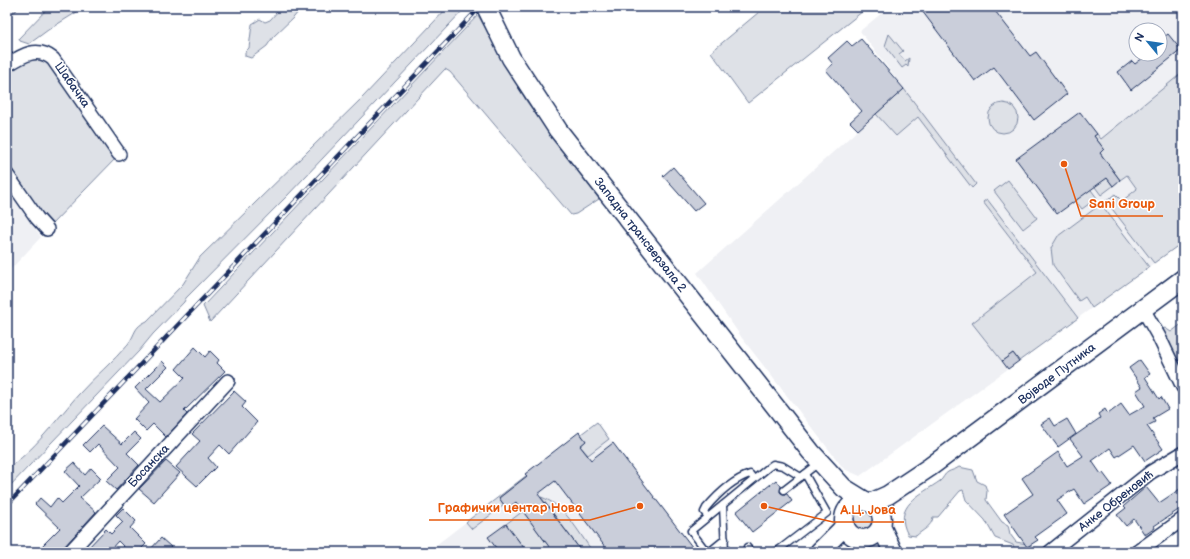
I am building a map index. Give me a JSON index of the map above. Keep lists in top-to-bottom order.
{
  "streets": {
    "main road": ["Западна трансверзала 2", "Војводе Путника"],
    "street": ["Шабачка", "Босанска", "Анке Обреновић"]
  },
  "crossings": [
    ["Западна трансверзала 2", "Војводе Путника"]
  ],
  "places": ["Sani Group", "Графички центар Нова", "А.Ц. Јова"],
  "north": "top left"
}
